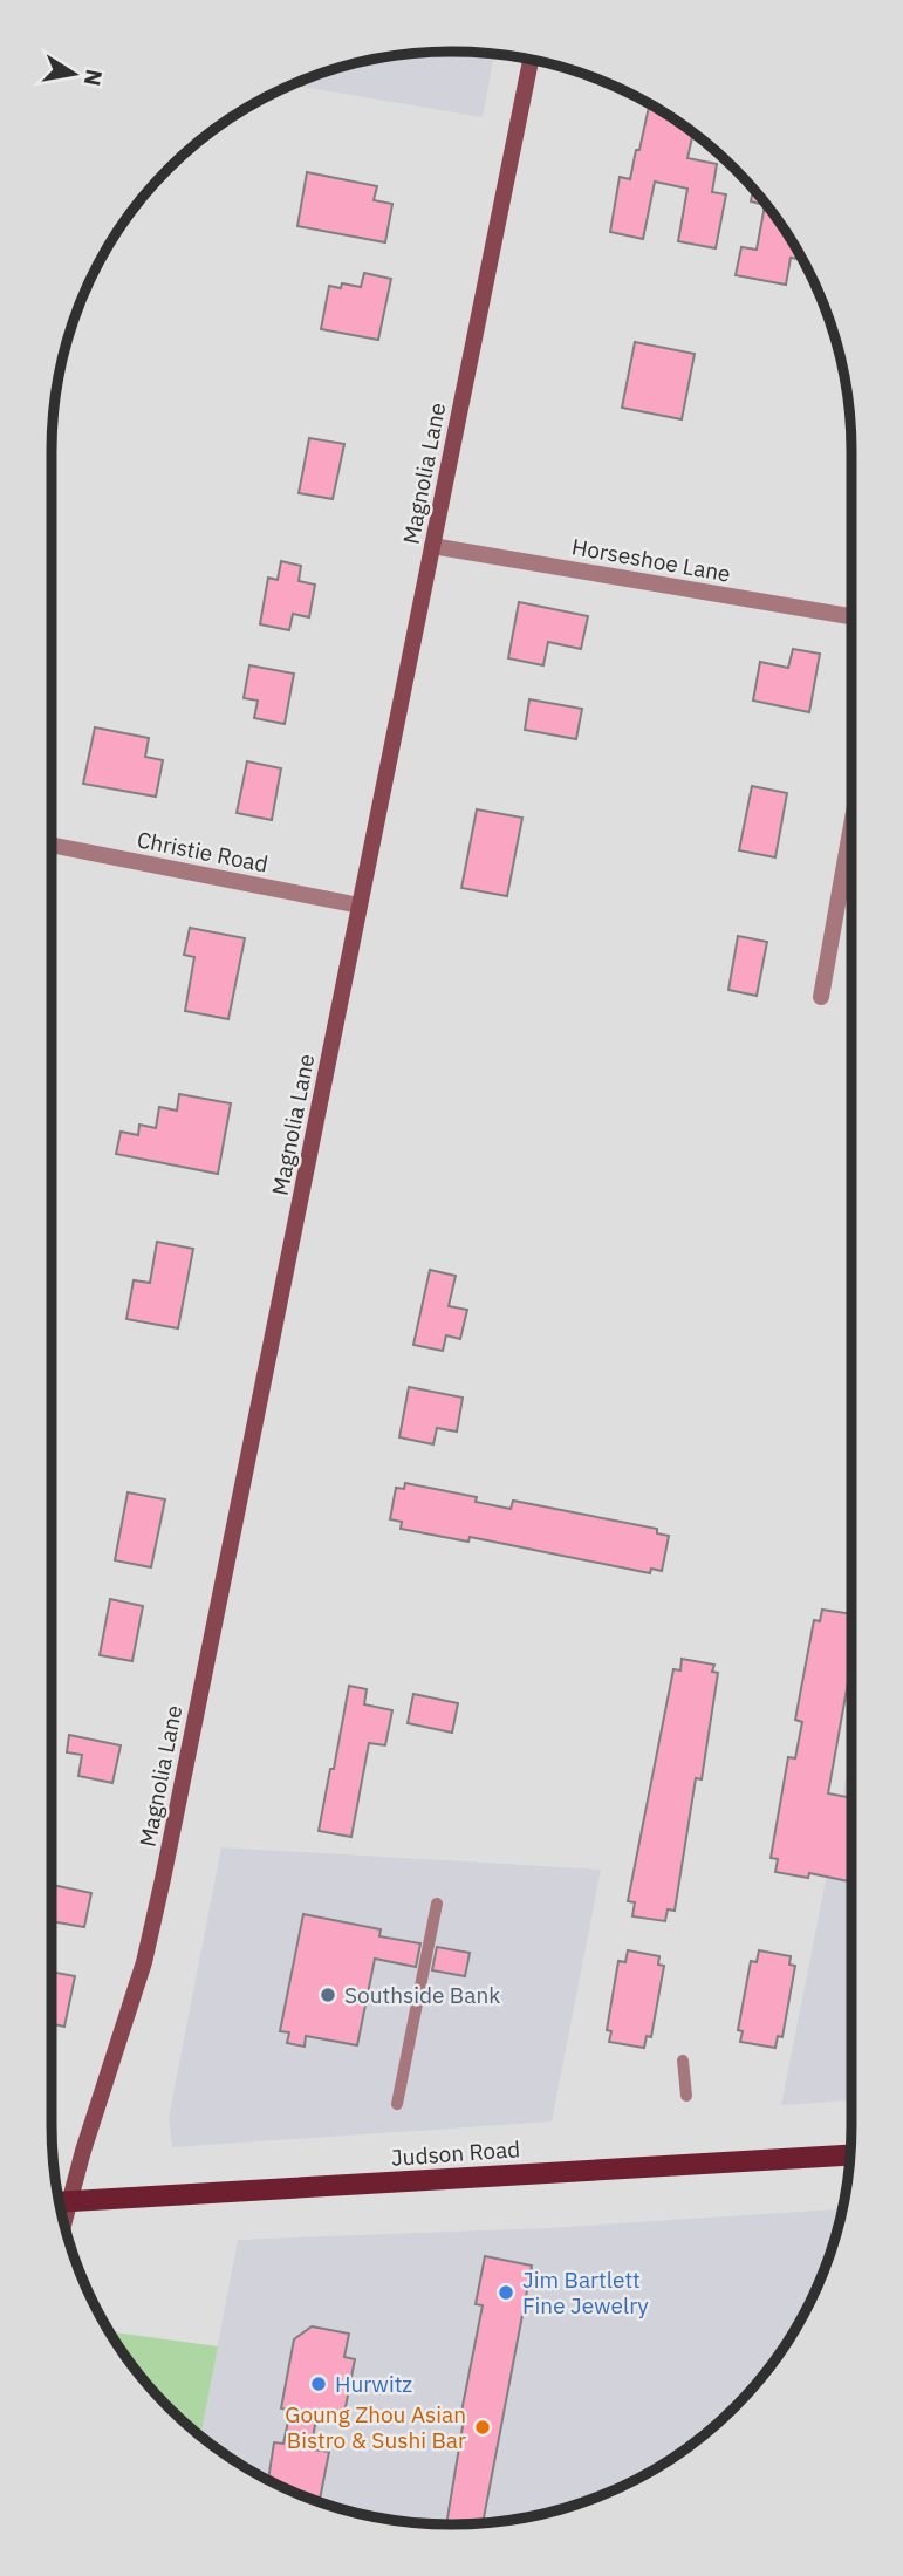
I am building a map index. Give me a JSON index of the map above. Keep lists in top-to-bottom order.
{
  "streets": {
    "main road": ["Magnolia Lane", "Judson Road"],
    "street": ["Horseshoe Lane", "Christie Road"]
  },
  "crossings": [
    ["Magnolia Lane", "Horseshoe Lane"],
    ["Magnolia Lane", "Christie Road"],
    ["Magnolia Lane", "Judson Road"]
  ],
  "places": [
    "Southside Bank",
    "Jim Bartlett Fine Jewelry",
    "Hurwitz",
    "Goung Zhou Asian Bistro & Sushi Bar"
  ],
  "north": "right"
}
